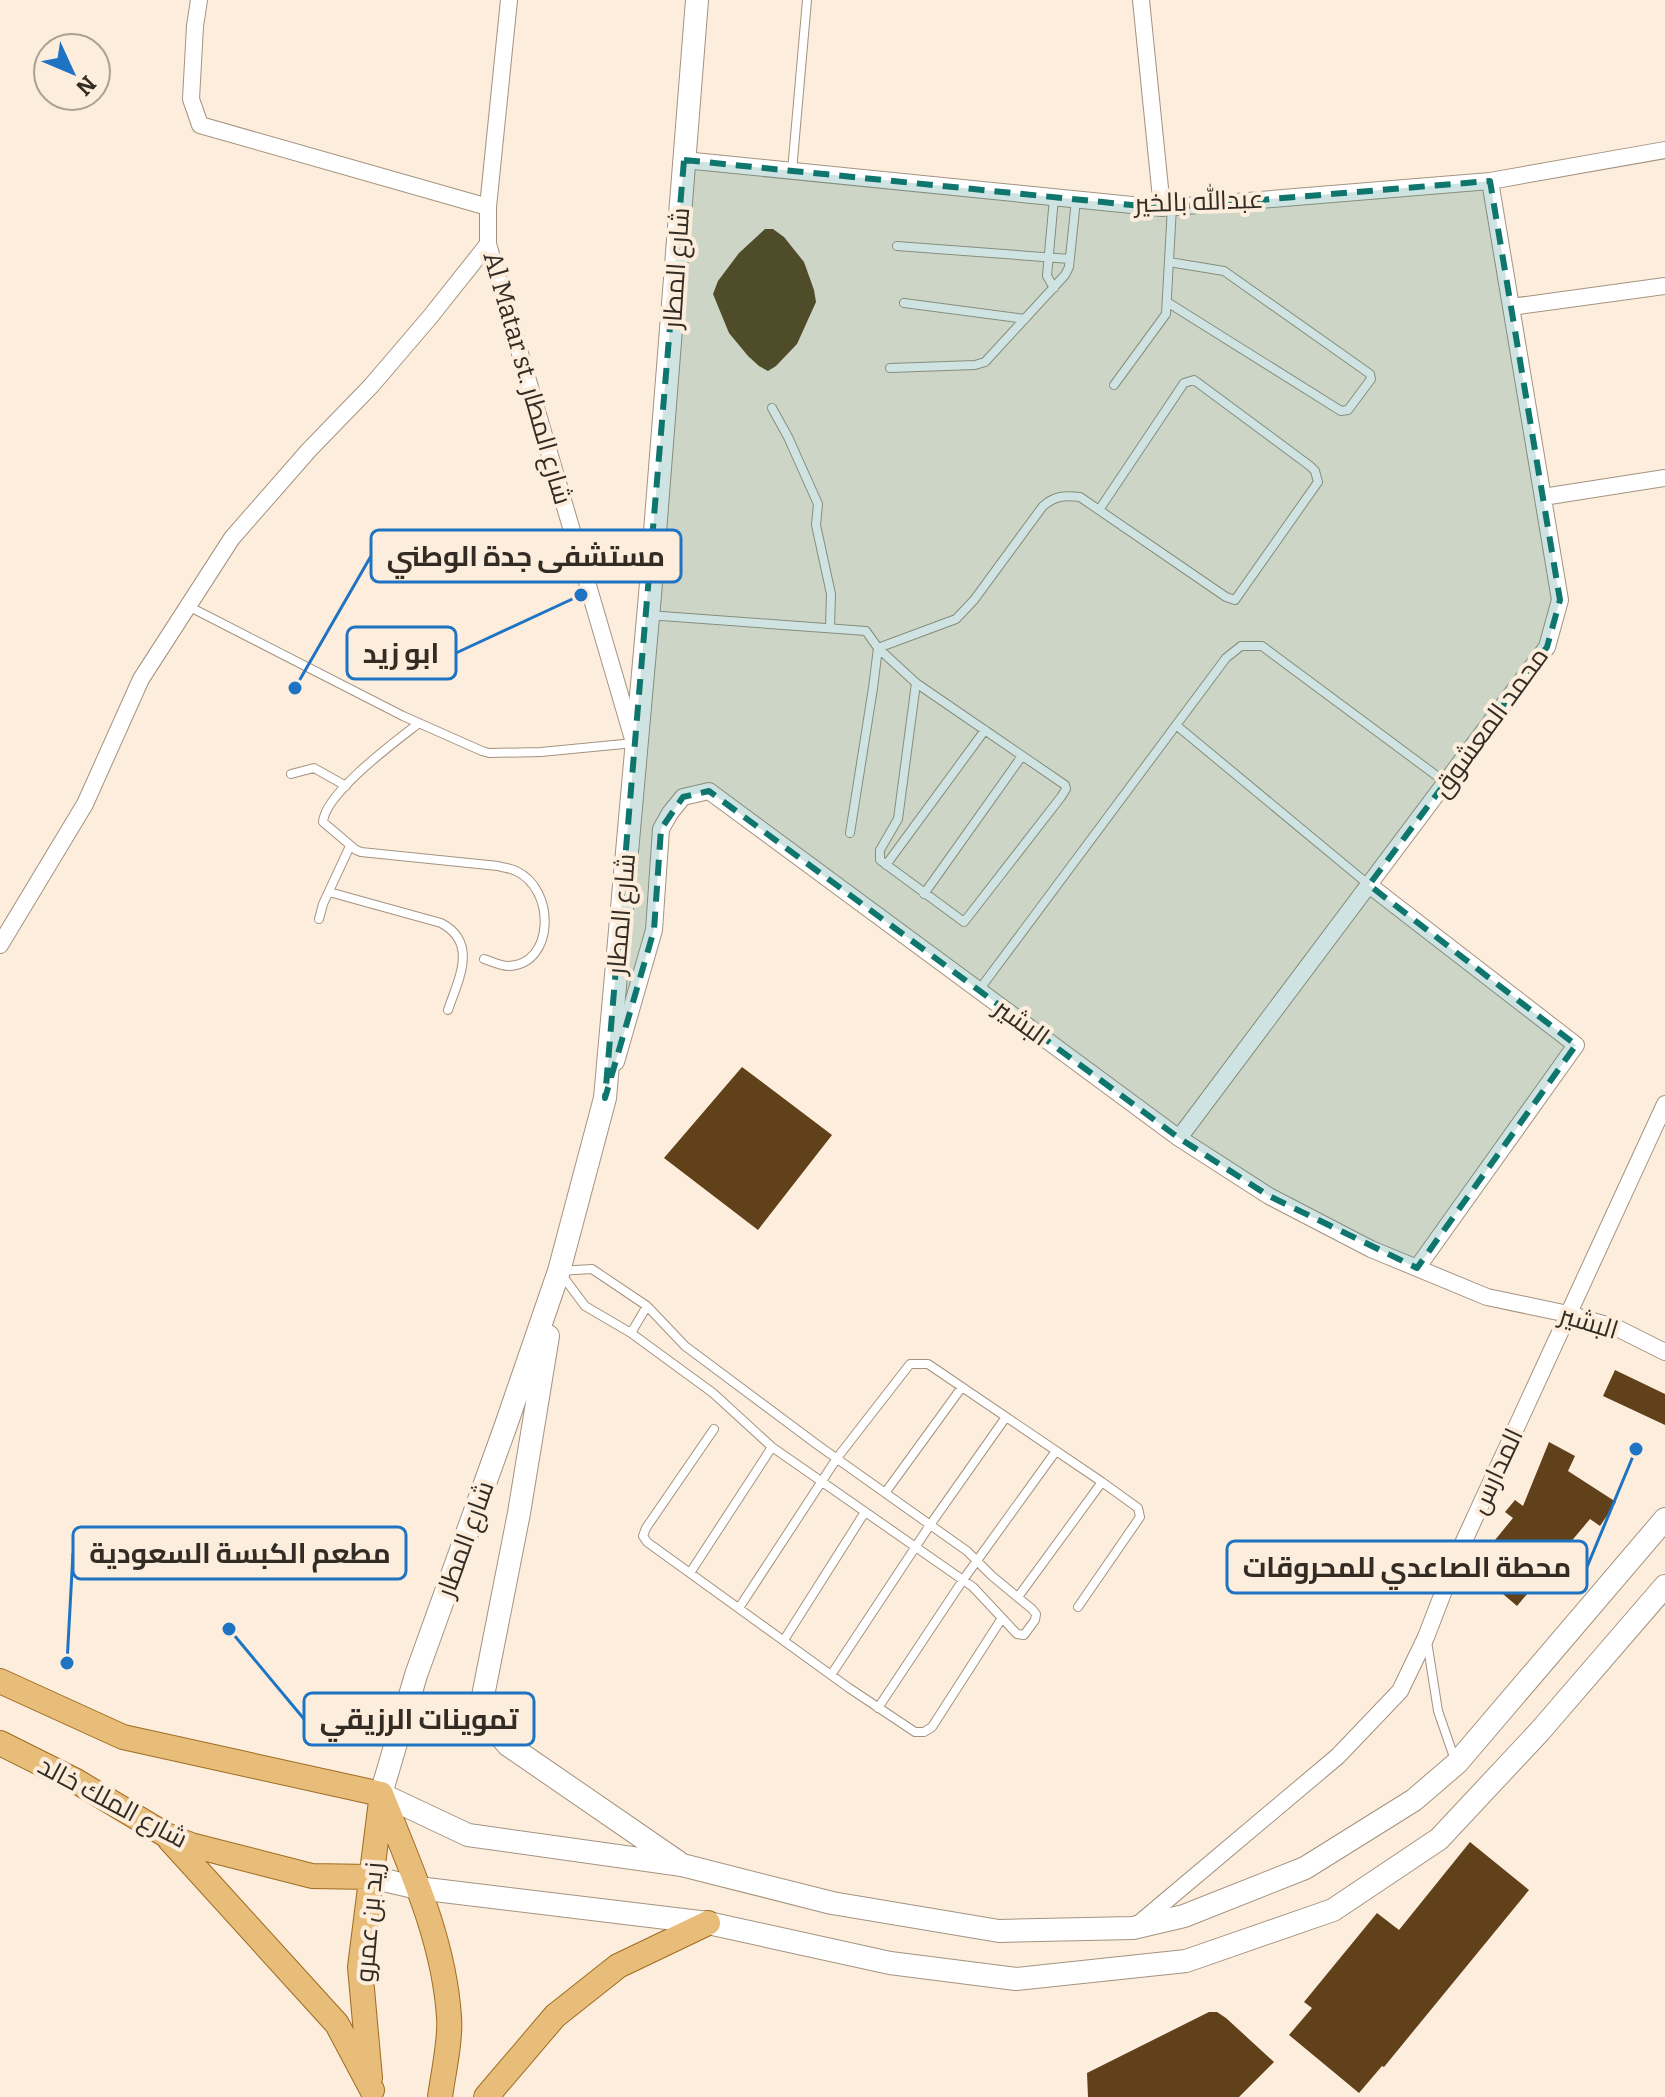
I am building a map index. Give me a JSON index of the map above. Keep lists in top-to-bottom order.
{
  "streets": {
    "main road": ["شارع المطار", "شارع الملك خالد", "زيد بن عمرو"],
    "street": [
      "عبدالله بالخير",
      "Al Matar st. شارع المطار",
      "محمد المعشوق",
      "البشير",
      "المدارس"
    ]
  },
  "crossings": [
    ["عبدالله بالخير", "شارع المطار"],
    ["عبدالله بالخير", "محمد المعشوق"],
    ["شارع المطار", "Al Matar st. شارع المطار"],
    ["شارع المطار", "البشير"],
    ["شارع المطار", "زيد بن عمرو"],
    ["محمد المعشوق", "البشير"],
    ["البشير", "المدارس"],
    ["شارع الملك خالد", "زيد بن عمرو"]
  ],
  "places": [
    "ابو زيد",
    "مستشفى جدة الوطني",
    "محطة الصاعدي للمحروقات",
    "تموينات الرزيقي",
    "مطعم الكبسة السعودية"
  ],
  "north": "bottom right"
}
